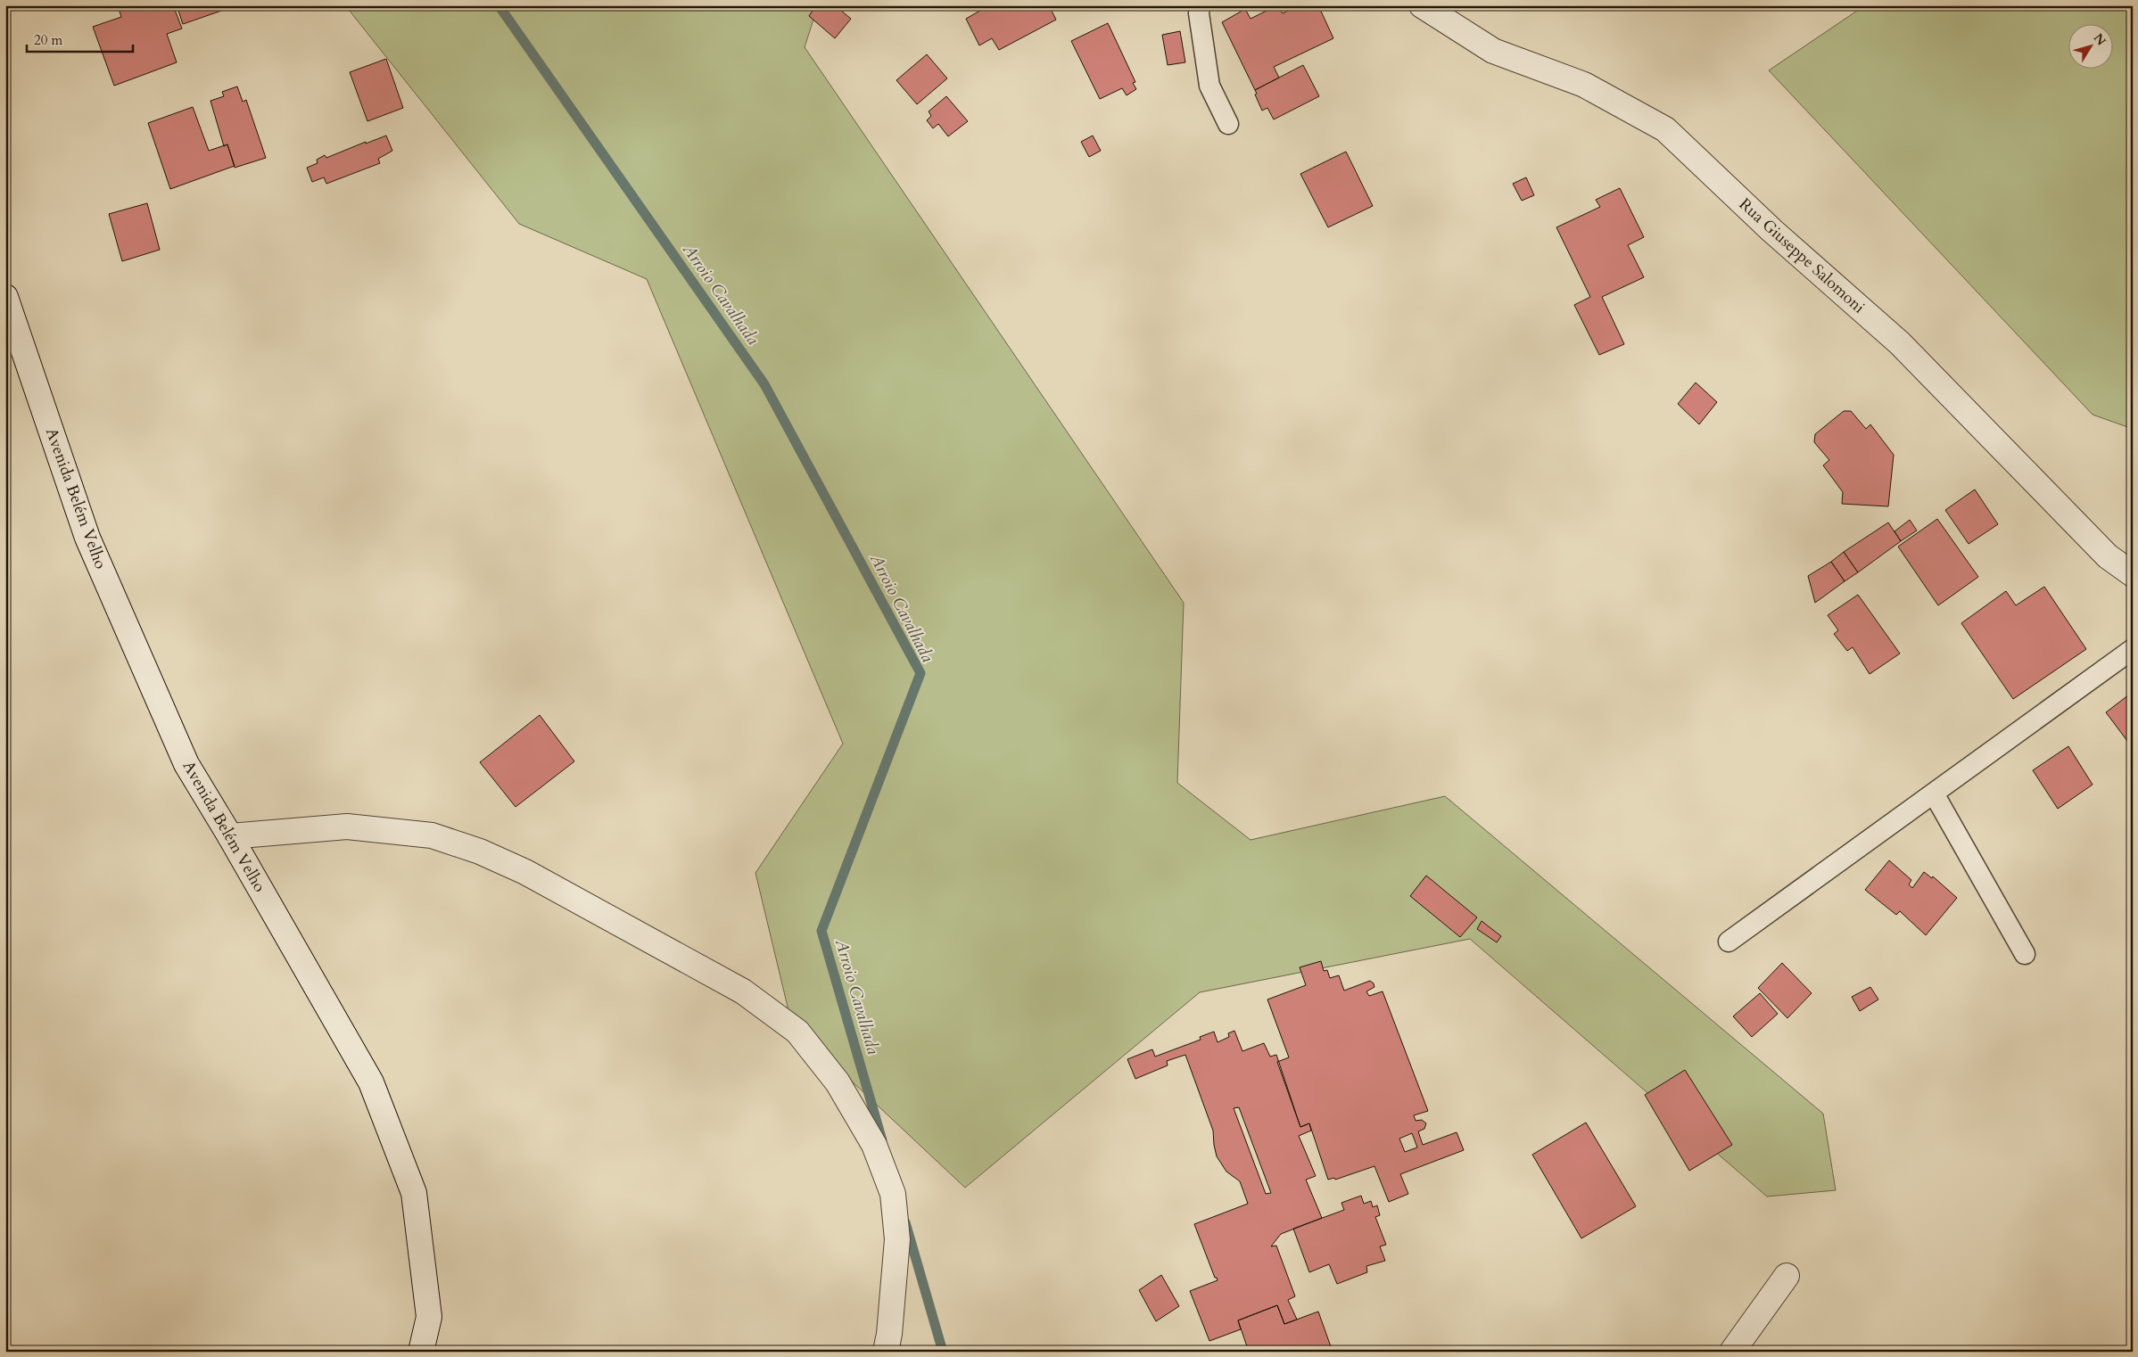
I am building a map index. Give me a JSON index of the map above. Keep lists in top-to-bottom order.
{
  "streets": {
    "street": ["Rua Giuseppe Salomoni", "Avenida Belém Velho"]
  },
  "water": ["Arroio Cavalhada"],
  "scale_bar": "20 m",
  "north": "top right"
}
